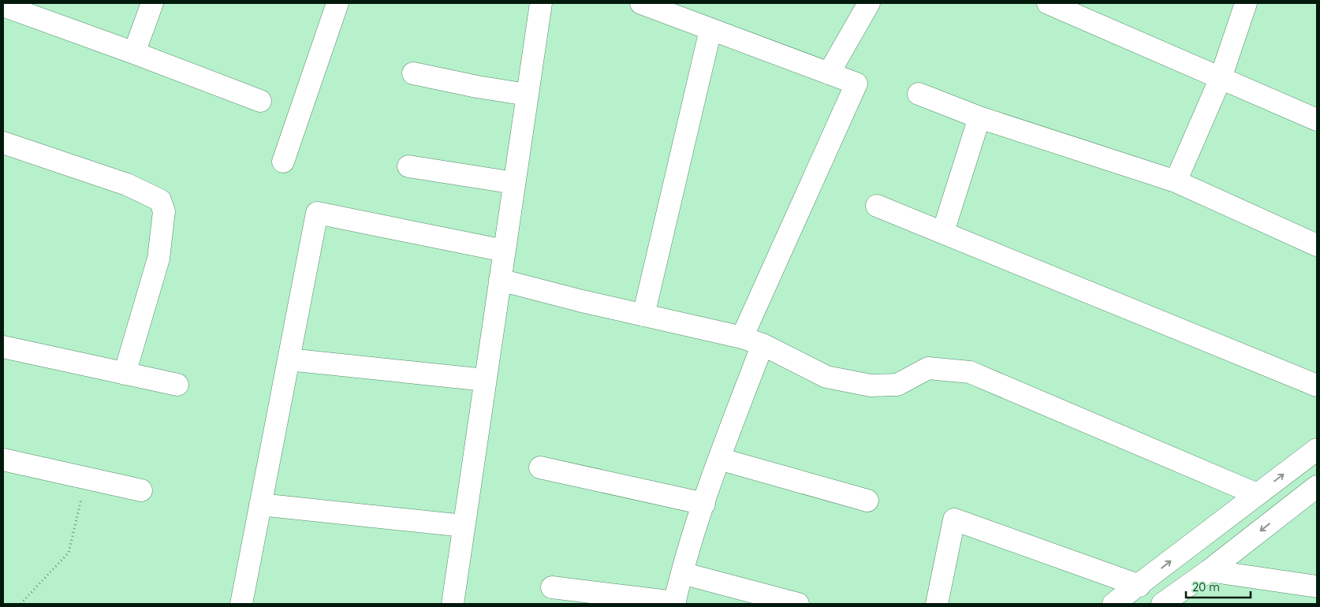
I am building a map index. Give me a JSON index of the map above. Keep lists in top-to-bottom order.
{
  "scale_bar": "20 m"
}
